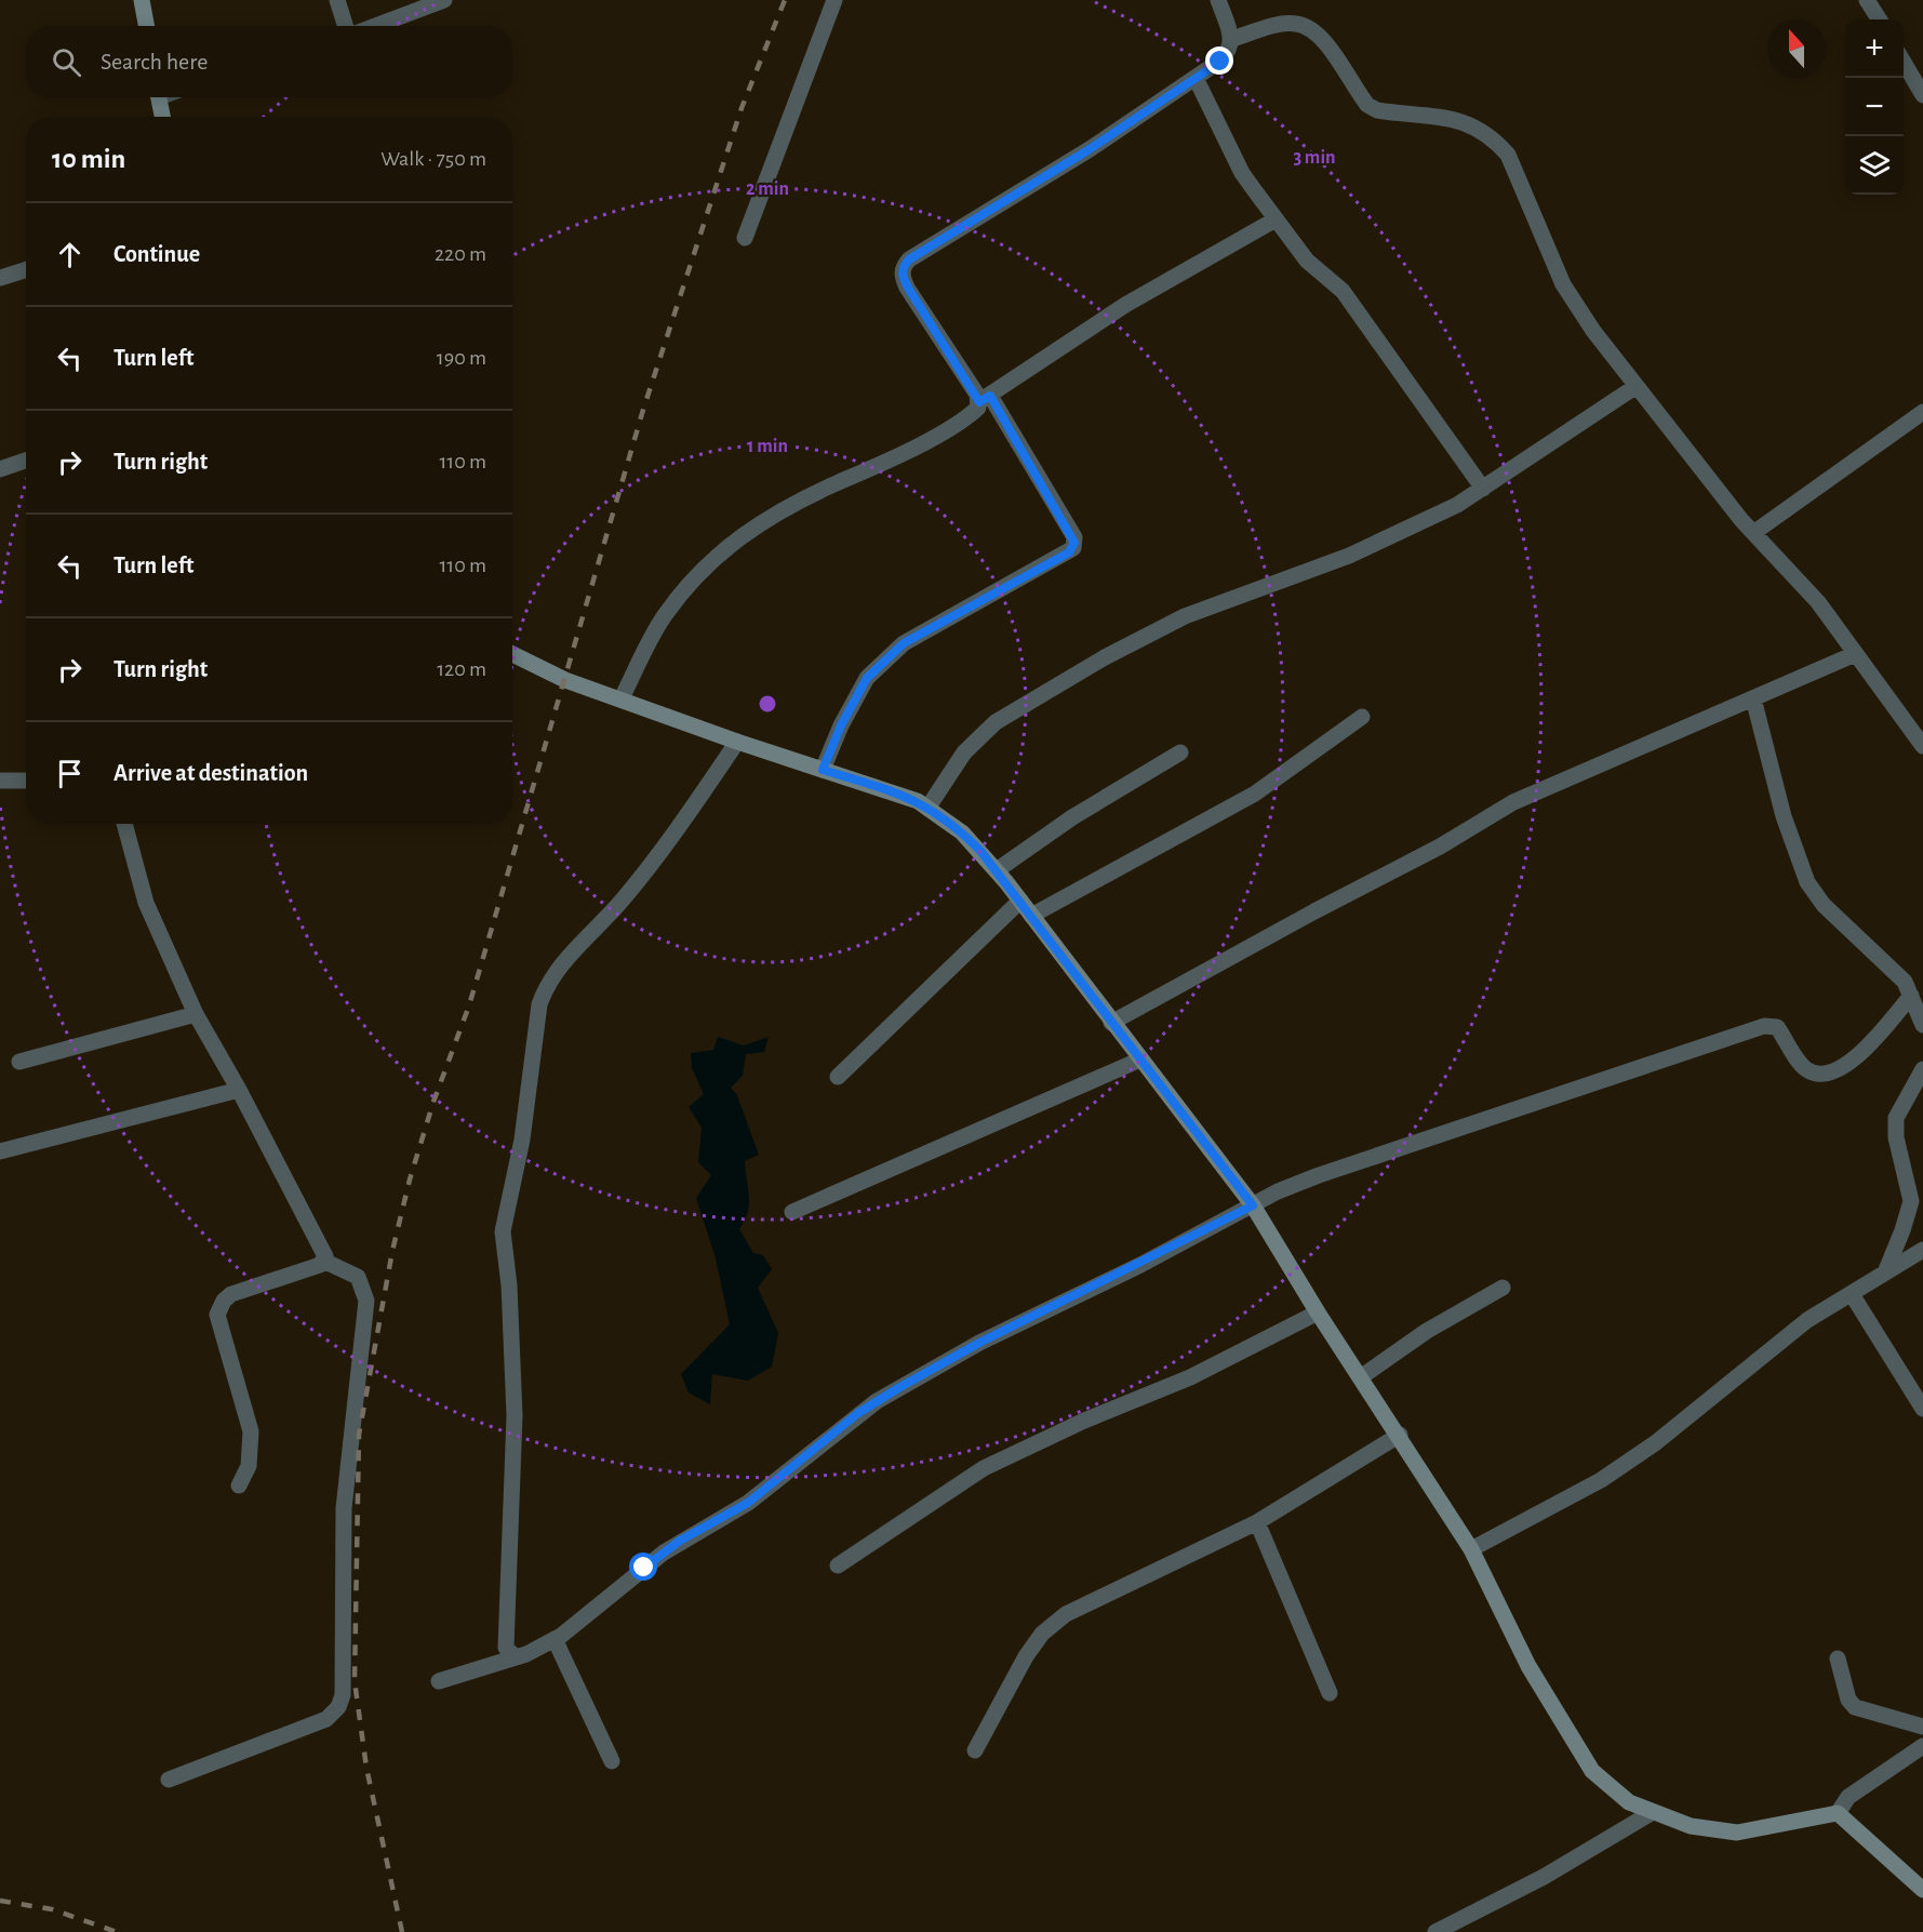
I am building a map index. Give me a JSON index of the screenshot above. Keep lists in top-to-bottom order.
{
  "north": "top",
  "page": {
    "map_buttons": ["+", "−"],
    "search": "Search here",
    "heading": ["10 min", "Walk · 750 m"],
    "list": [
      ["Continue", "220 m"],
      ["Turn left", "190 m"],
      ["Turn right", "110 m"],
      ["Turn left", "110 m"],
      ["Turn right", "120 m"],
      "Arrive at destination"
    ]
  },
  "rings": ["3 min", "2 min", "1 min"]
}
